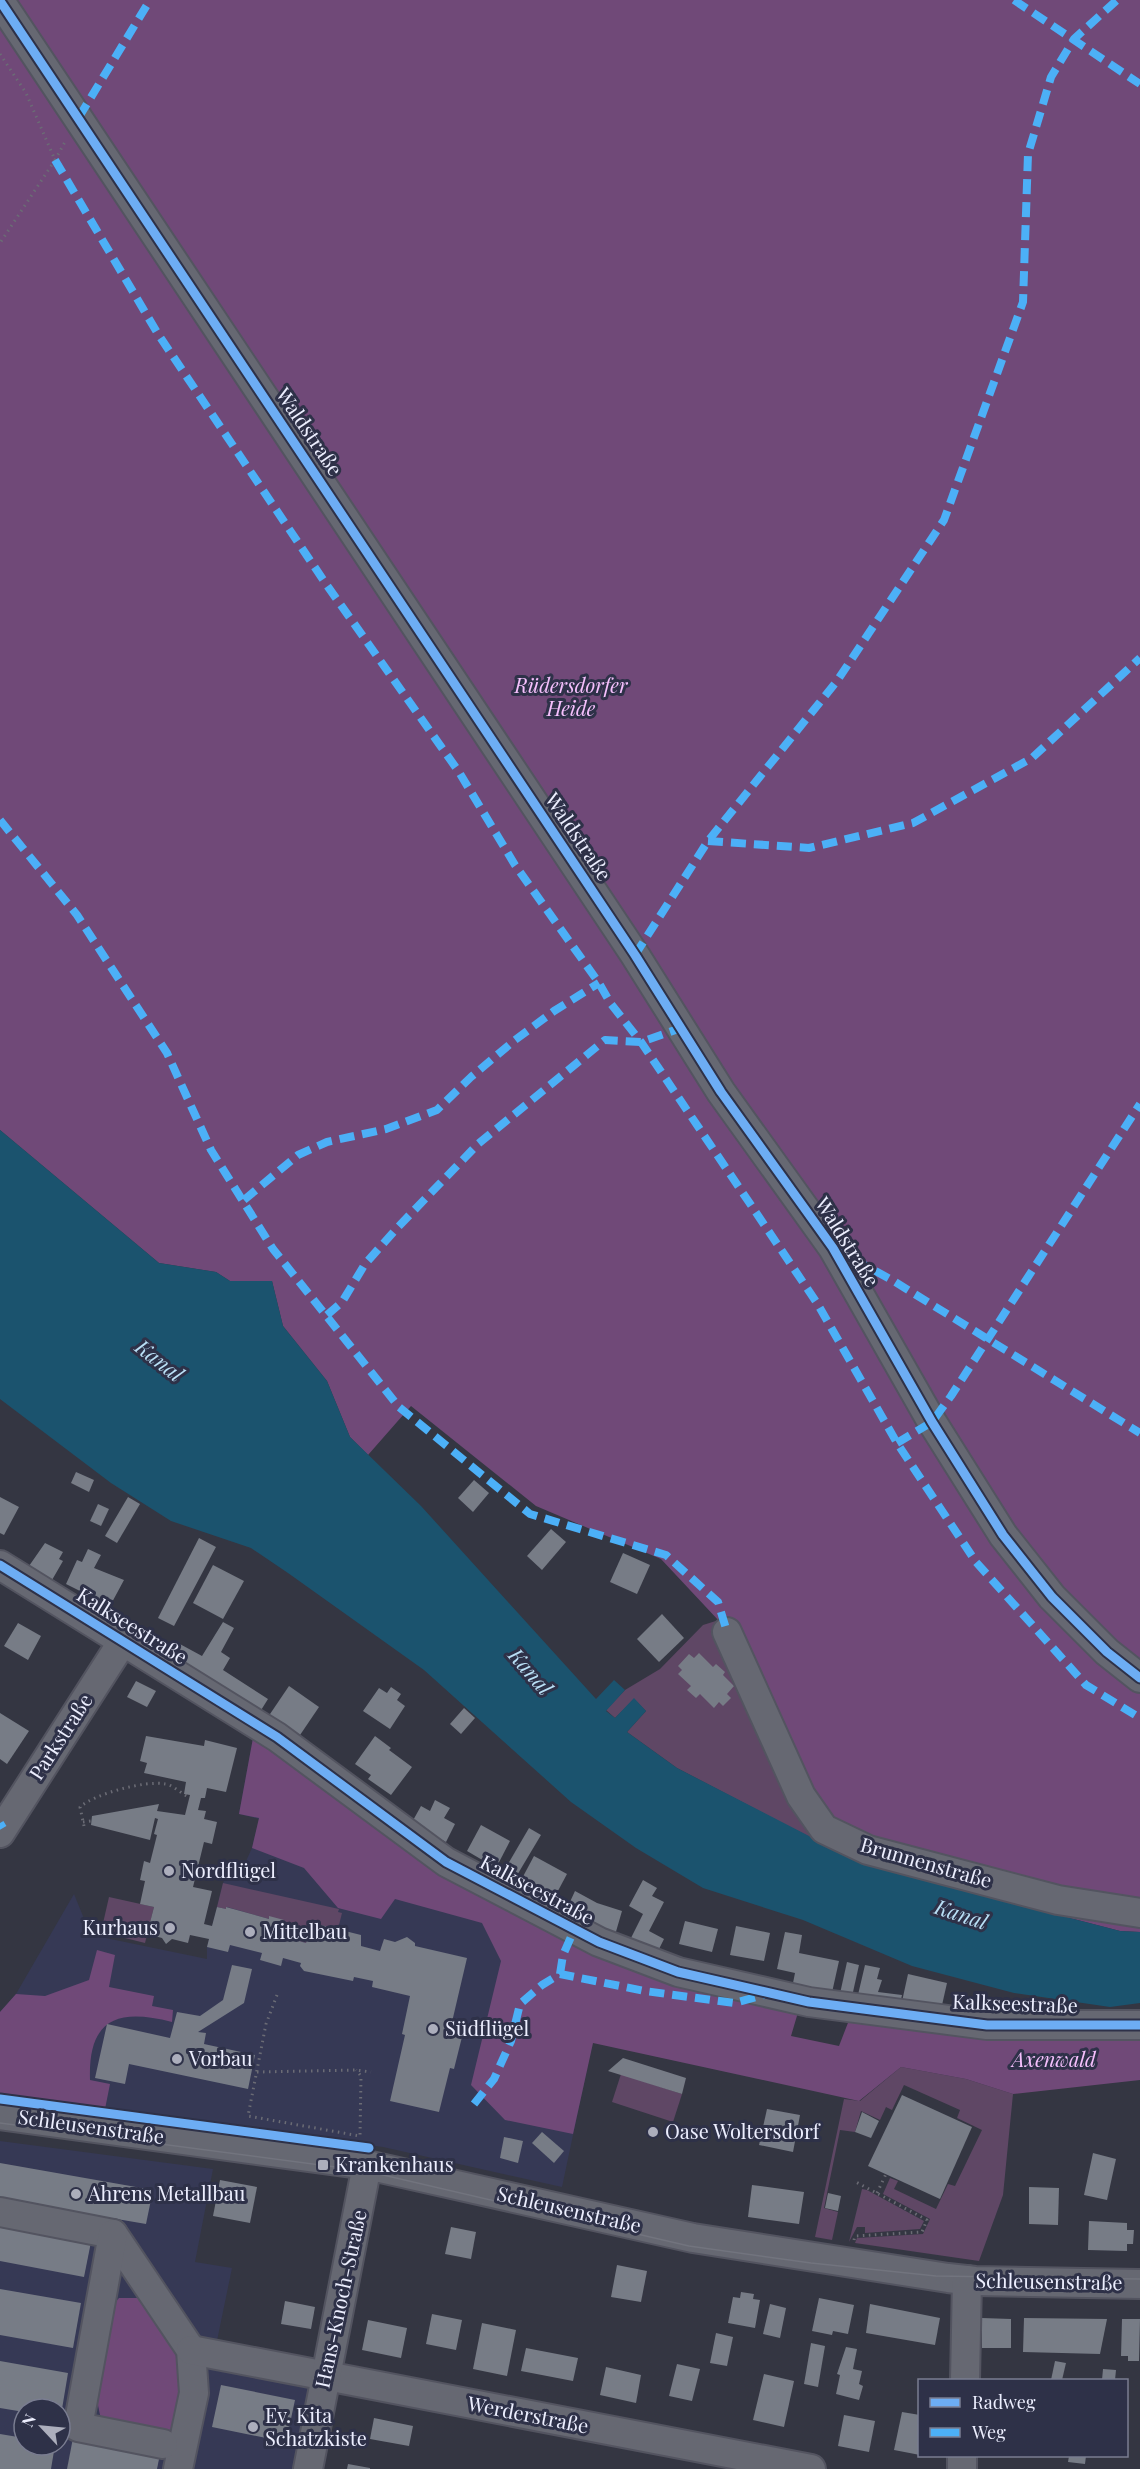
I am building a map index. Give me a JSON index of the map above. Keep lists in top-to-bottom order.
{
  "streets": {
    "street": [
      "Waldstraße",
      "Kalkseestraße",
      "Parkstraße",
      "Brunnenstraße",
      "Schleusenstraße",
      "Hans-Knoch-Straße",
      "Werderstraße"
    ]
  },
  "crossings": [
    ["Kalkseestraße", "Parkstraße"],
    ["Schleusenstraße", "Hans-Knoch-Straße"],
    ["Hans-Knoch-Straße", "Werderstraße"]
  ],
  "water": ["Kanal"],
  "parks": ["Rüdersdorfer Heide", "Axenwald"],
  "places": {
    "other": [
      "Nordflügel",
      "Kurhaus",
      "Mittelbau",
      "Südflügel",
      "Vorbau",
      "Oase Woltersdorf",
      "Ahrens Metallbau",
      "Ev. Kita Schatzkiste"
    ],
    "transit": ["Krankenhaus"]
  },
  "legend": ["Radweg", "Weg"],
  "north": "top left"
}
